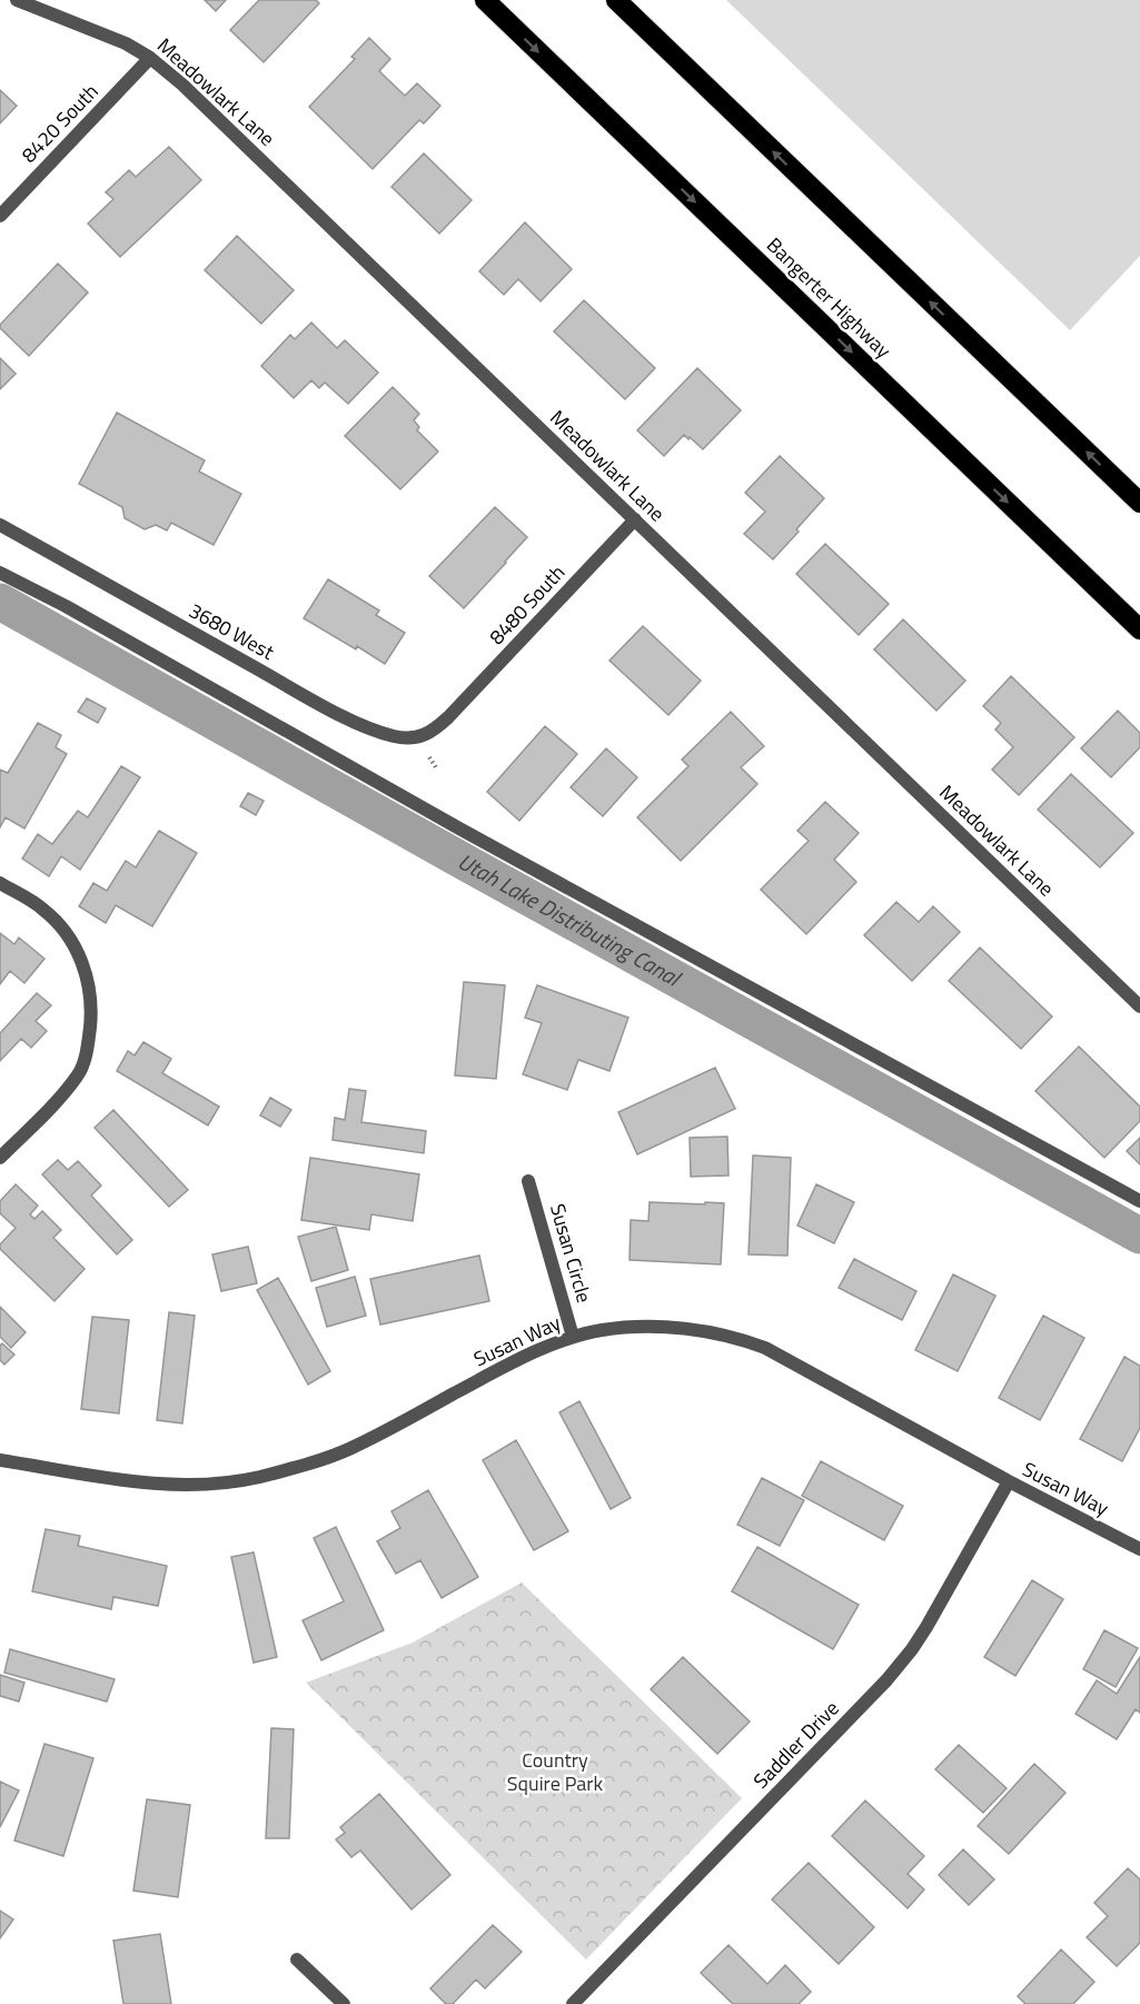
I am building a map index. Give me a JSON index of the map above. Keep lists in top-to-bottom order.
{
  "streets": {
    "highway": ["Bangerter Highway"],
    "street": [
      "Meadowlark Lane",
      "8420 South",
      "8480 South",
      "3680 West",
      "Susan Circle",
      "Susan Way",
      "Saddler Drive"
    ]
  },
  "crossings": [
    ["Meadowlark Lane", "8420 South"],
    ["Meadowlark Lane", "8480 South"],
    ["8480 South", "3680 West"],
    ["Susan Circle", "Susan Way"],
    ["Susan Way", "Saddler Drive"]
  ],
  "water": ["Utah Lake Distributing Canal"],
  "parks": ["Country Squire Park"]
}
